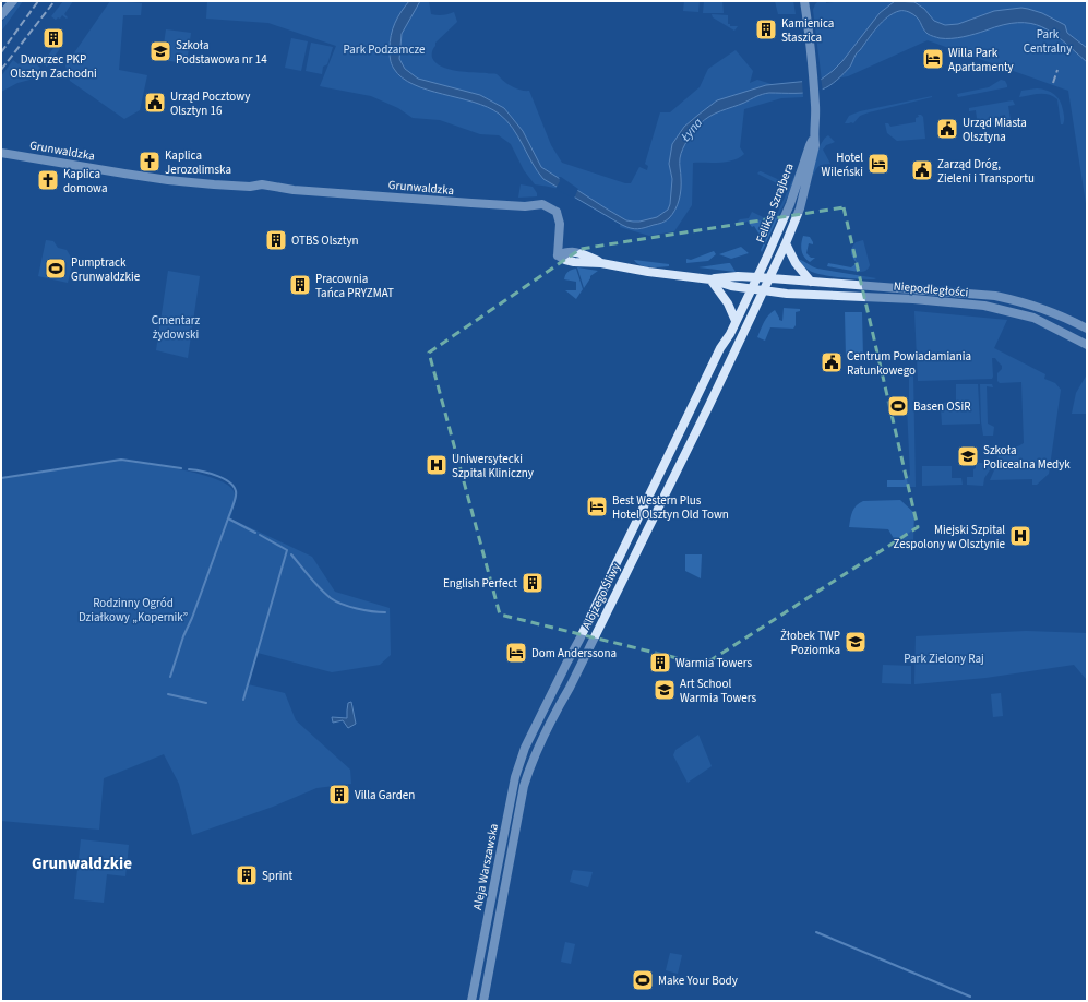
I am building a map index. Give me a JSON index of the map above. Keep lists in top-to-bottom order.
{
  "streets": {
    "street": [
      "Grunwaldzka",
      "Feliksa Szrajbera",
      "Niepodległości",
      "Alojzego Śliwy",
      "Aleja Warszawska"
    ]
  },
  "crossings": [
    ["Grunwaldzka", "Niepodległości"],
    ["Feliksa Szrajbera", "Niepodległości"],
    ["Feliksa Szrajbera", "Alojzego Śliwy"],
    ["Niepodległości", "Alojzego Śliwy"],
    ["Alojzego Śliwy", "Aleja Warszawska"]
  ],
  "districts": ["Grunwaldzkie"],
  "water": ["Łyna"],
  "parks": [
    "Park Centralny",
    "Park Podzamcze",
    "Cmentarz żydowski",
    "Rodzinny Ogród Działkowy „Kopernik”",
    "Park Zielony Raj"
  ],
  "places": {
    "building": [
      "Kamienica Staszica",
      "Dworzec PKP Olsztyn Zachodni",
      "OTBS Olsztyn",
      "Pracownia Tańca PRYZMAT",
      "English Perfect",
      "Warmia Towers",
      "Villa Garden",
      "Sprint"
    ],
    "school or university": [
      "Szkoła Podstawowa nr 14",
      "Szkoła Policealna Medyk",
      "Żłobek TWP Poziomka",
      "Art School Warmia Towers"
    ],
    "hotel": [
      "Willa Park Apartamenty",
      "Hotel Wileński",
      "Best Western Plus Hotel Olsztyn Old Town",
      "Dom Anderssona"
    ],
    "public building": [
      "Urząd Pocztowy Olsztyn 16",
      "Urząd Miasta Olsztyna",
      "Zarząd Dróg, Zieleni i Transportu",
      "Centrum Powiadamiania Ratunkowego"
    ],
    "church": ["Kaplica Jerozolimska", "Kaplica domowa"],
    "sports": ["Pumptrack Grunwaldzkie", "Basen OSiR", "Make Your Body"],
    "hospital": ["Uniwersytecki Szpital Kliniczny", "Miejski Szpital Zespolony w Olsztynie"]
  }
}
